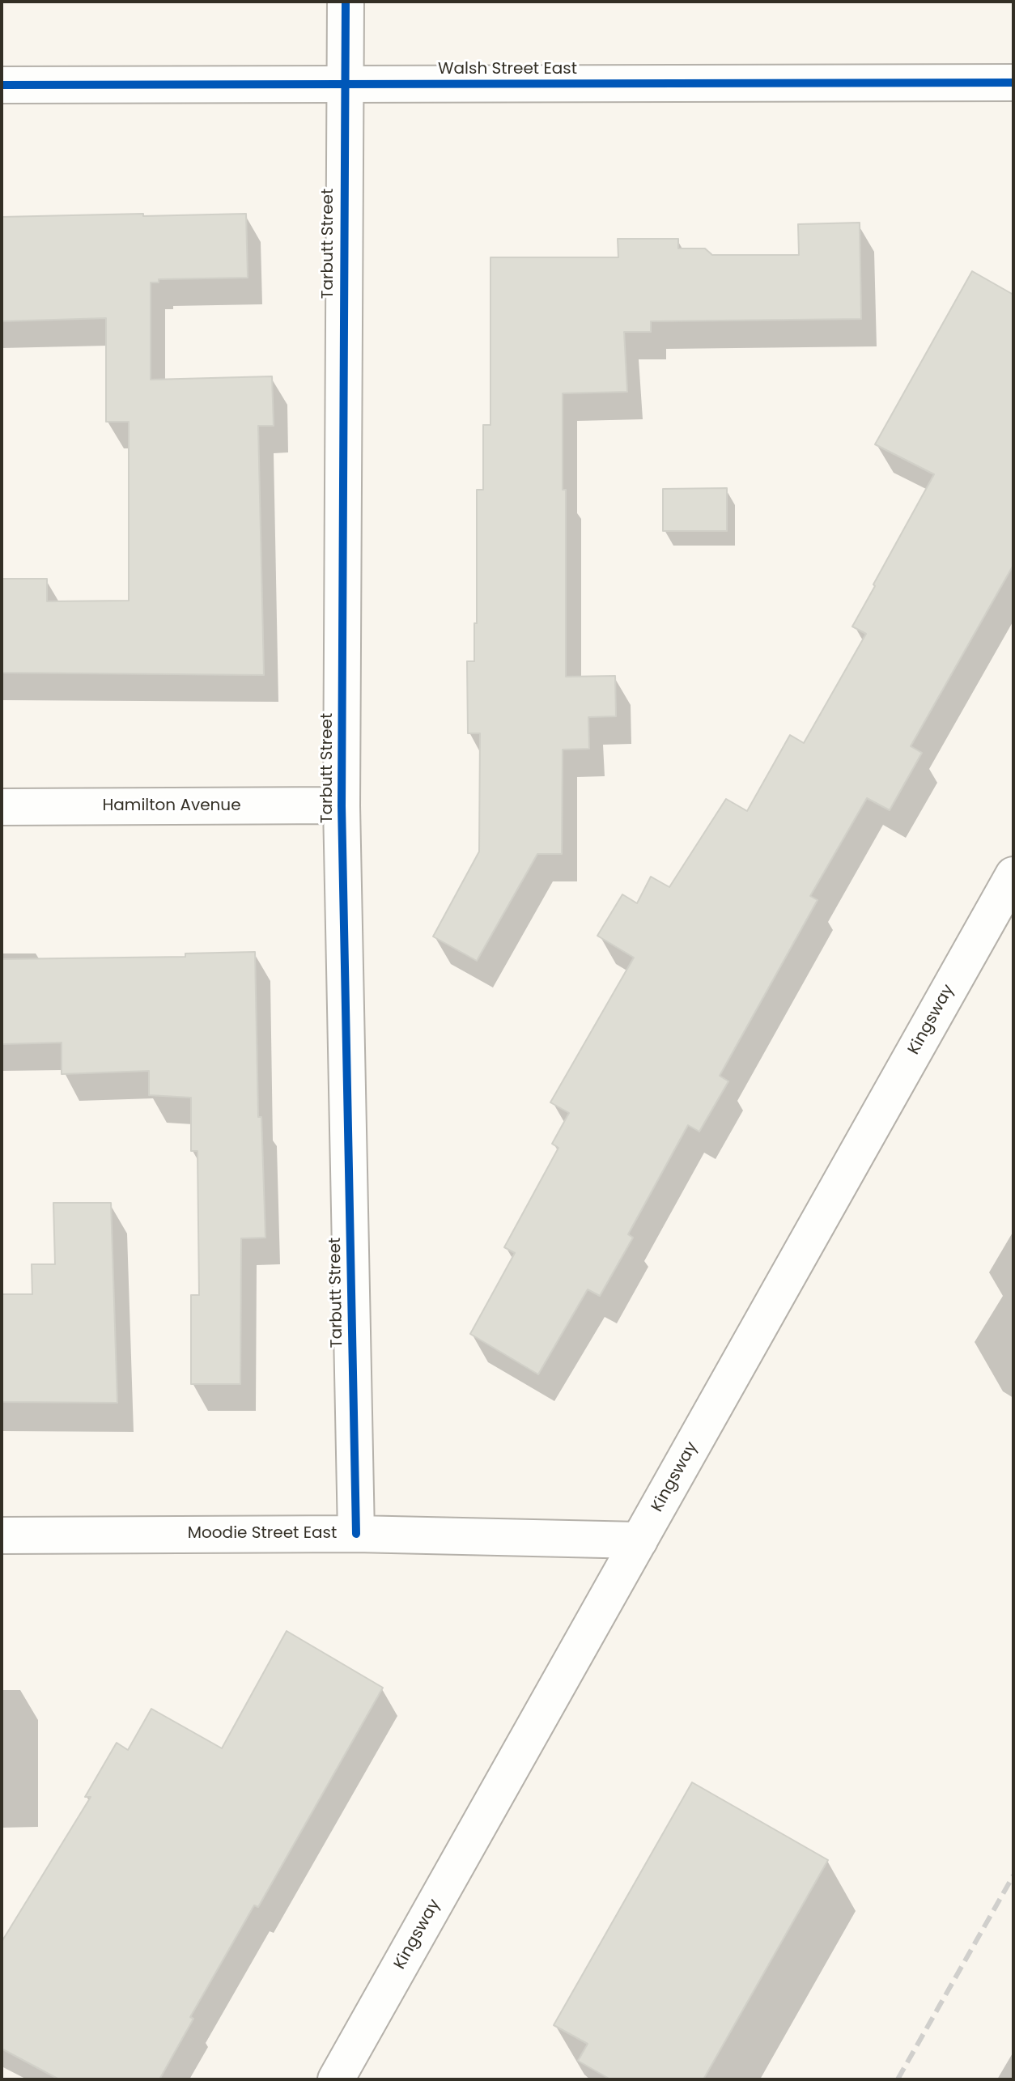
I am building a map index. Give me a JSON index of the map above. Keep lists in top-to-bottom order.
{
  "streets": {
    "street": [
      "Walsh Street East",
      "Tarbutt Street",
      "Hamilton Avenue",
      "Kingsway",
      "Moodie Street East"
    ]
  },
  "crossings": [
    ["Walsh Street East", "Tarbutt Street"],
    ["Tarbutt Street", "Hamilton Avenue"],
    ["Tarbutt Street", "Moodie Street East"],
    ["Kingsway", "Moodie Street East"]
  ]
}
